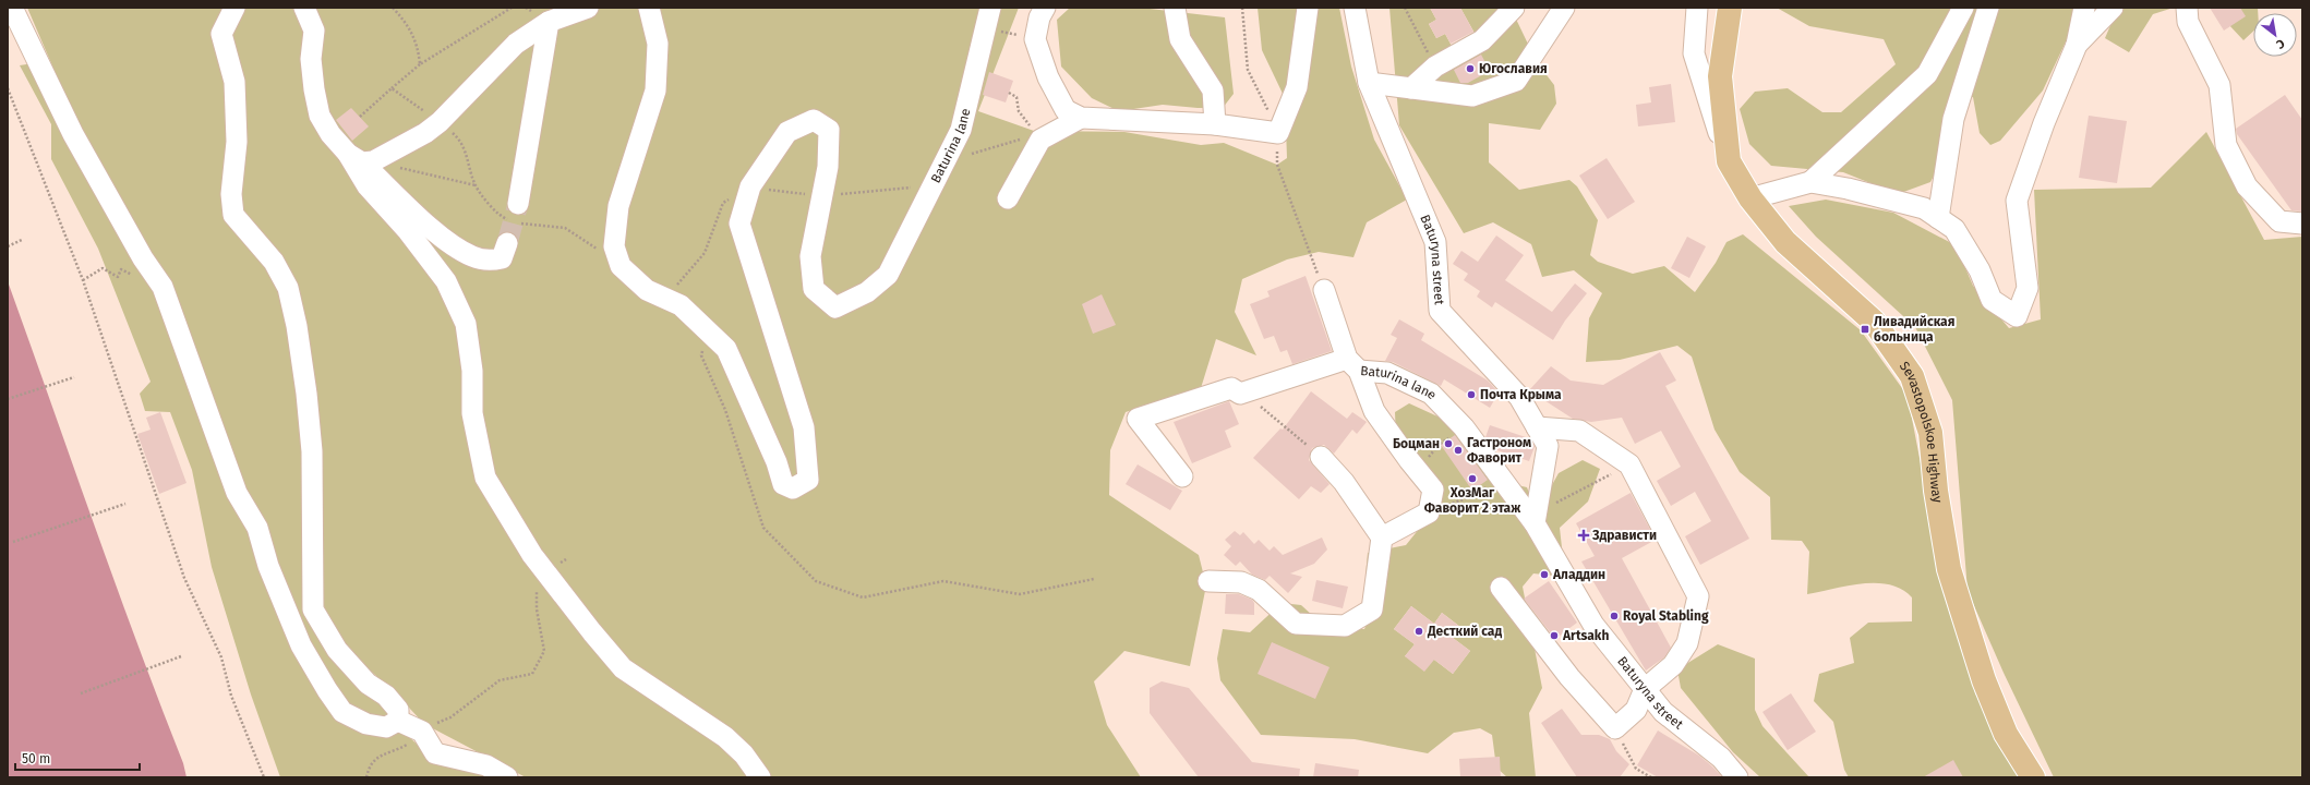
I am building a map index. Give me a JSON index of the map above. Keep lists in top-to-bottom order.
{
  "streets": {
    "main road": ["Sevastopolskoe Highway"],
    "street": ["Baturina lane", "Baturyna street"]
  },
  "crossings": [
    ["Baturina lane", "Baturyna street"]
  ],
  "places": {
    "other": [
      "Югославия",
      "Почта Крыма",
      "Боцман",
      "Гастроном Фаворит",
      "ХозМаг Фаворит 2 этаж",
      "Аладдин",
      "Royal Stabling",
      "Десткий сад",
      "Artsakh"
    ],
    "transit": ["Ливадийская больница"],
    "health": ["Здрависти"]
  },
  "scale_bar": "50 m",
  "north": "bottom right"
}
